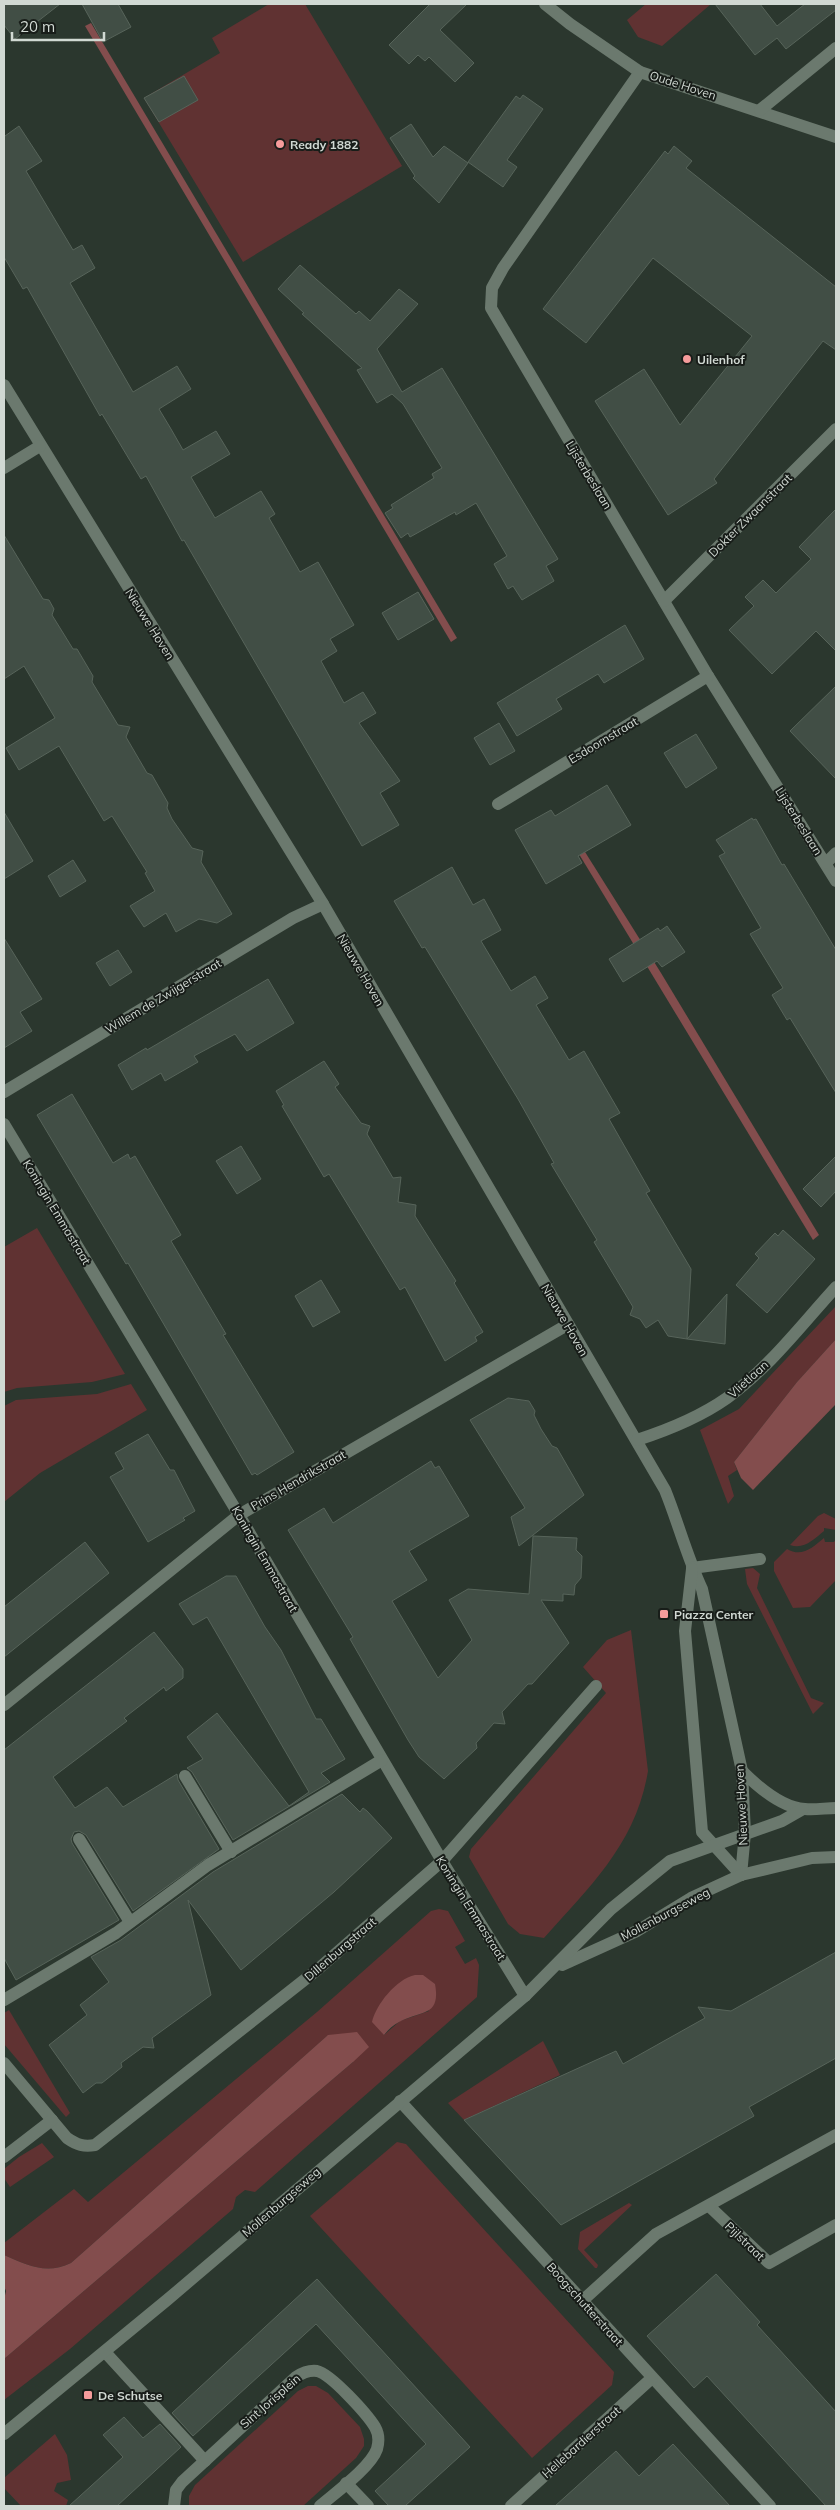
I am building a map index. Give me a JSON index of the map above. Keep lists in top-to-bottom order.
{
  "streets": {
    "street": [
      "Oude Hoven",
      "Lijsterbeslaan",
      "Dokter Zwaanstraat",
      "Nieuwe Hoven",
      "Esdoornstraat",
      "Willem de Zwijgerstraat",
      "Koningin Emmastraat",
      "Vlietlaan",
      "Prins Hendrikstraat",
      "Mollenburgseweg",
      "Dillenburgstraat",
      "Pijlstraat",
      "Boogschutterstraat",
      "Sint Jorisplein",
      "Hellebardierstraat"
    ]
  },
  "crossings": [
    ["Oude Hoven", "Lijsterbeslaan"],
    ["Lijsterbeslaan", "Dokter Zwaanstraat"],
    ["Lijsterbeslaan", "Esdoornstraat"],
    ["Nieuwe Hoven", "Willem de Zwijgerstraat"],
    ["Nieuwe Hoven", "Vlietlaan"],
    ["Nieuwe Hoven", "Prins Hendrikstraat"],
    ["Nieuwe Hoven", "Mollenburgseweg"],
    ["Koningin Emmastraat", "Prins Hendrikstraat"],
    ["Koningin Emmastraat", "Mollenburgseweg"],
    ["Koningin Emmastraat", "Dillenburgstraat"],
    ["Mollenburgseweg", "Boogschutterstraat"],
    ["Boogschutterstraat", "Hellebardierstraat"]
  ],
  "places": {
    "other": ["Ready 1882", "Uilenhof"],
    "transit": ["Piazza Center", "De Schutse"]
  },
  "scale_bar": "20 m"
}
